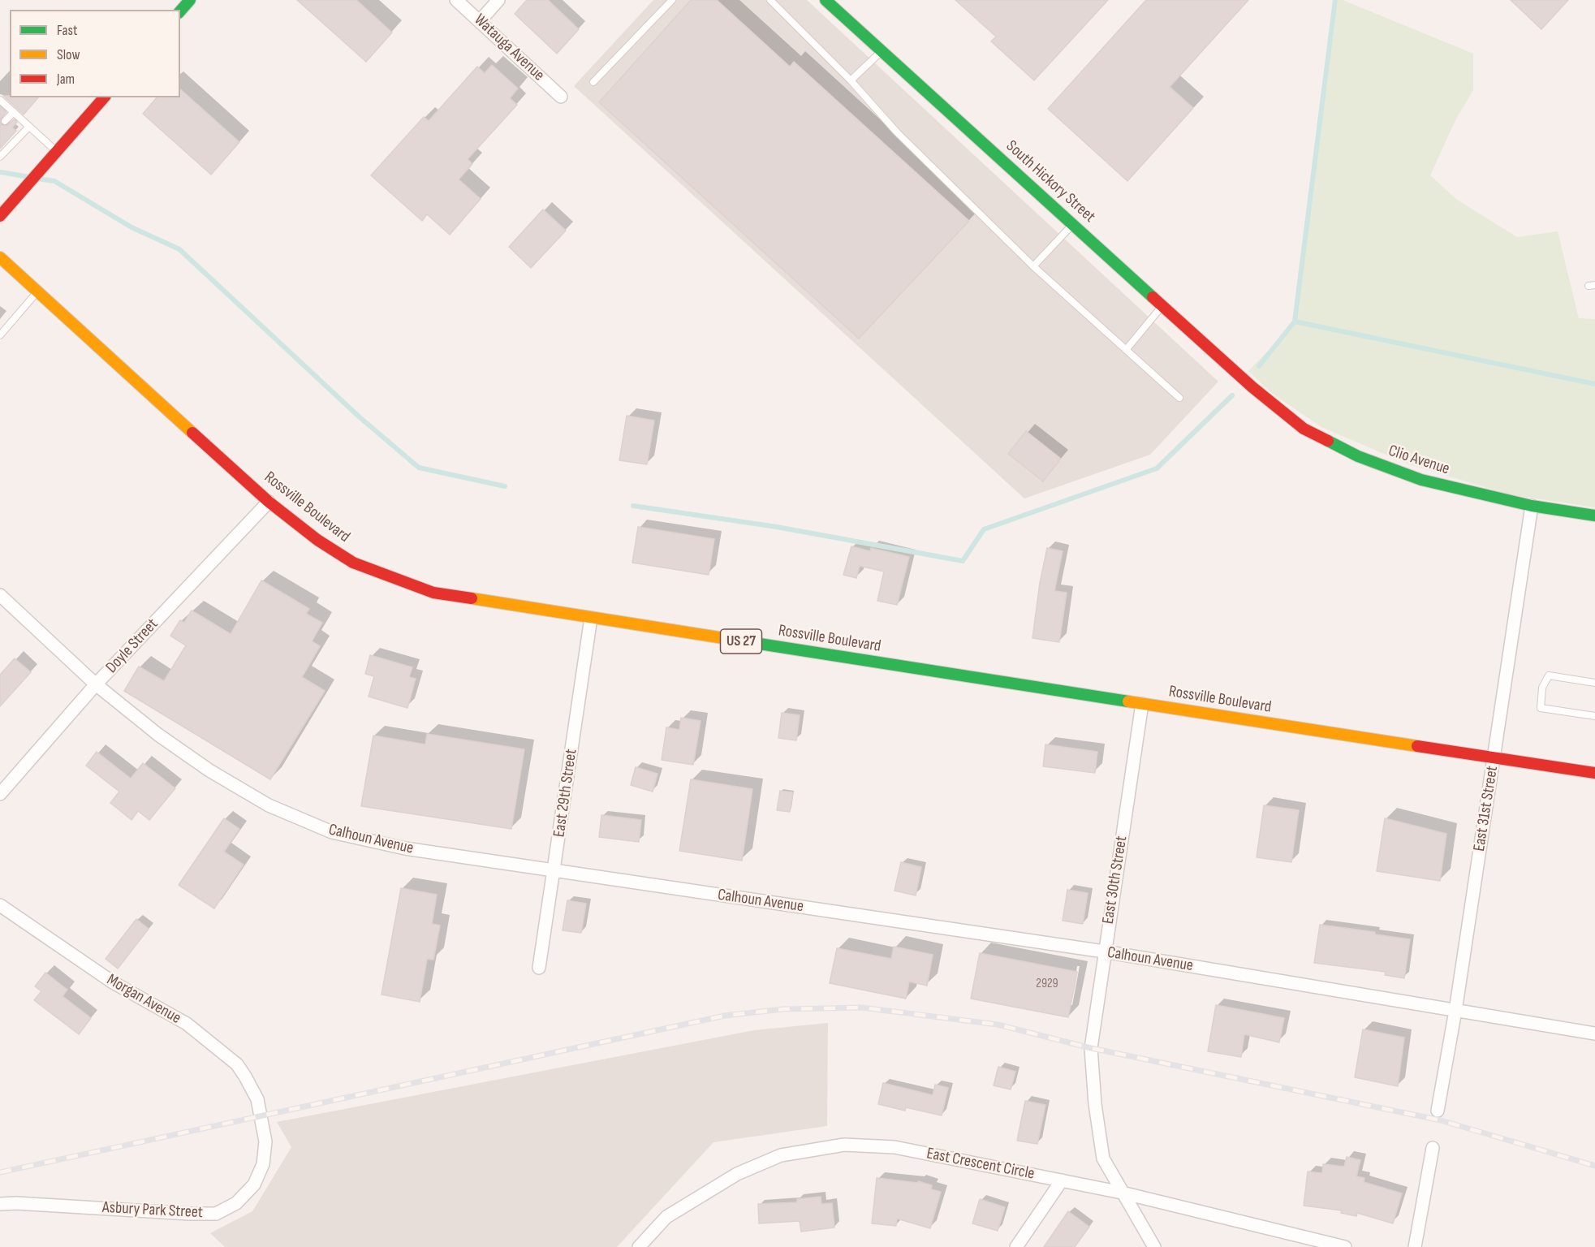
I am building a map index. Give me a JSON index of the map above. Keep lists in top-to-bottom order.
{
  "streets": {
    "main road": [
      "South Hickory Street",
      "Clio Avenue",
      "Rossville Boulevard",
      "US 27"
    ],
    "street": [
      "Watauga Avenue",
      "Doyle Street",
      "East 29th Street",
      "East 31st Street",
      "Calhoun Avenue",
      "East 30th Street",
      "Morgan Avenue",
      "East Crescent Circle",
      "Asbury Park Street"
    ]
  },
  "crossings": [
    ["South Hickory Street", "Clio Avenue"],
    ["Clio Avenue", "East 31st Street"],
    ["Rossville Boulevard", "Doyle Street"],
    ["Rossville Boulevard", "East 29th Street"],
    ["Rossville Boulevard", "East 31st Street"],
    ["Rossville Boulevard", "East 30th Street"],
    ["Doyle Street", "Calhoun Avenue"],
    ["East 29th Street", "Calhoun Avenue"],
    ["East 31st Street", "Calhoun Avenue"],
    ["Calhoun Avenue", "East 30th Street"],
    ["East 30th Street", "East Crescent Circle"],
    ["Morgan Avenue", "Asbury Park Street"]
  ],
  "house_numbers": ["2929"],
  "legend": ["Fast", "Slow", "Jam"]
}
